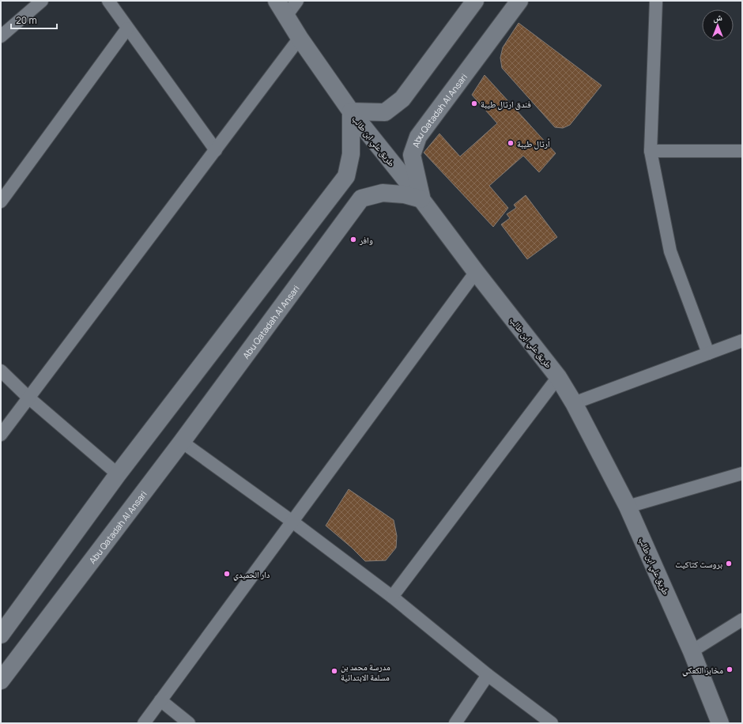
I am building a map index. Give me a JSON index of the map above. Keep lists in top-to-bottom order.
{
  "streets": {
    "main road": ["Abu Qatadah Al Ansari", "طريق علي ابن طالب"]
  },
  "crossings": [
    ["Abu Qatadah Al Ansari", "طريق علي ابن طالب"]
  ],
  "places": [
    "فندق ارتال طيبة",
    "أرتال طيبة",
    "وافر",
    "بروست كتاكيت",
    "دار الحميدي",
    "مخابز الكعكي",
    "مدرسة محمد بن مسلمة الابتدائية"
  ],
  "scale_bar": "20 m",
  "north": "top"
}
